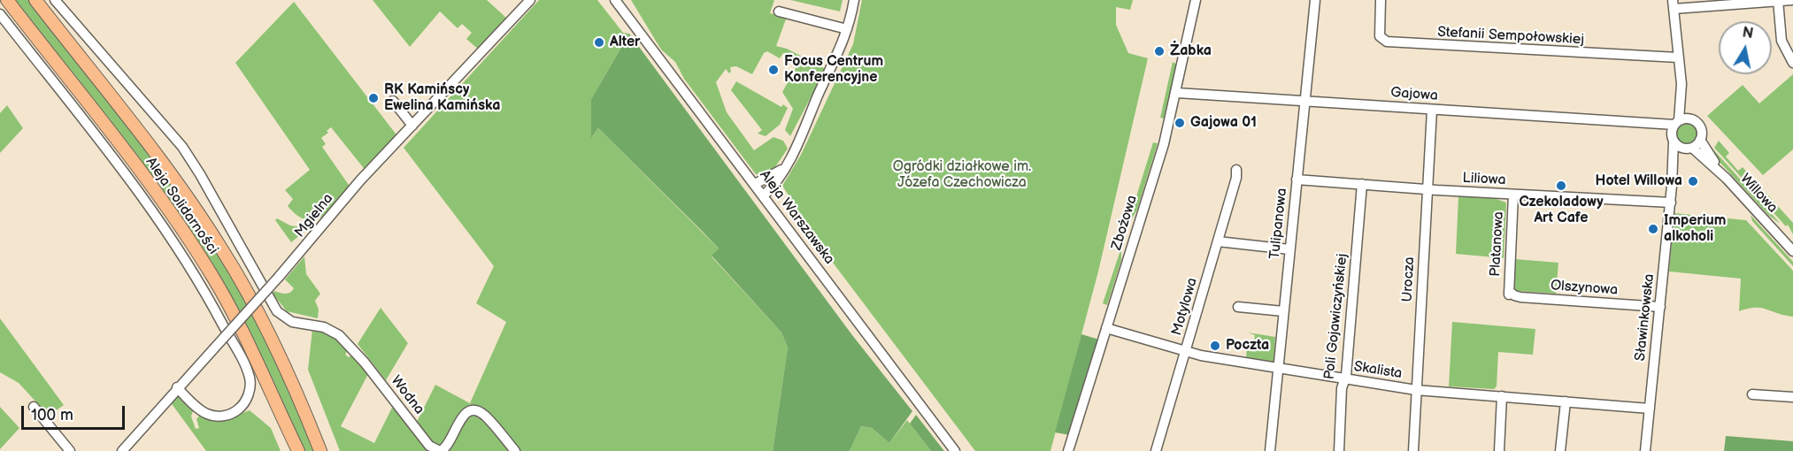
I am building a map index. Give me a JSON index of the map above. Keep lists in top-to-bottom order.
{
  "streets": {
    "main road": ["Aleja Solidarności"],
    "street": [
      "Stefanii Sempołowskiej",
      "Gajowa",
      "Liliowa",
      "Willowa",
      "Mgielna",
      "Aleja Warszawska",
      "Zbożowa",
      "Tulipanowa",
      "Platanowa",
      "Urocza",
      "Olszynowa",
      "Motylowa",
      "Poli Gojawiczyńskiej",
      "Sławinkowska",
      "Skalista",
      "Wodna"
    ]
  },
  "crossings": [
    ["Gajowa", "Willowa"],
    ["Gajowa", "Zbożowa"],
    ["Gajowa", "Tulipanowa"],
    ["Gajowa", "Urocza"],
    ["Gajowa", "Sławinkowska"],
    ["Liliowa", "Tulipanowa"],
    ["Liliowa", "Platanowa"],
    ["Liliowa", "Urocza"],
    ["Liliowa", "Poli Gojawiczyńskiej"],
    ["Liliowa", "Sławinkowska"],
    ["Willowa", "Sławinkowska"],
    ["Zbożowa", "Skalista"],
    ["Tulipanowa", "Skalista"],
    ["Platanowa", "Olszynowa"],
    ["Urocza", "Skalista"],
    ["Olszynowa", "Sławinkowska"],
    ["Motylowa", "Skalista"],
    ["Poli Gojawiczyńskiej", "Skalista"],
    ["Sławinkowska", "Skalista"]
  ],
  "parks": ["Ogródki działkowe im. Józefa Czechowicza"],
  "places": [
    "Alter",
    "Żabka",
    "Focus Centrum Konferencyjne",
    "RK Kamińscy Ewelina Kamińska",
    "Gajowa 01",
    "Hotel Willowa",
    "Czekoladowy Art Cafe",
    "Imperium alkoholi",
    "Poczta"
  ],
  "scale_bar": "100 m",
  "north": "top"
}
